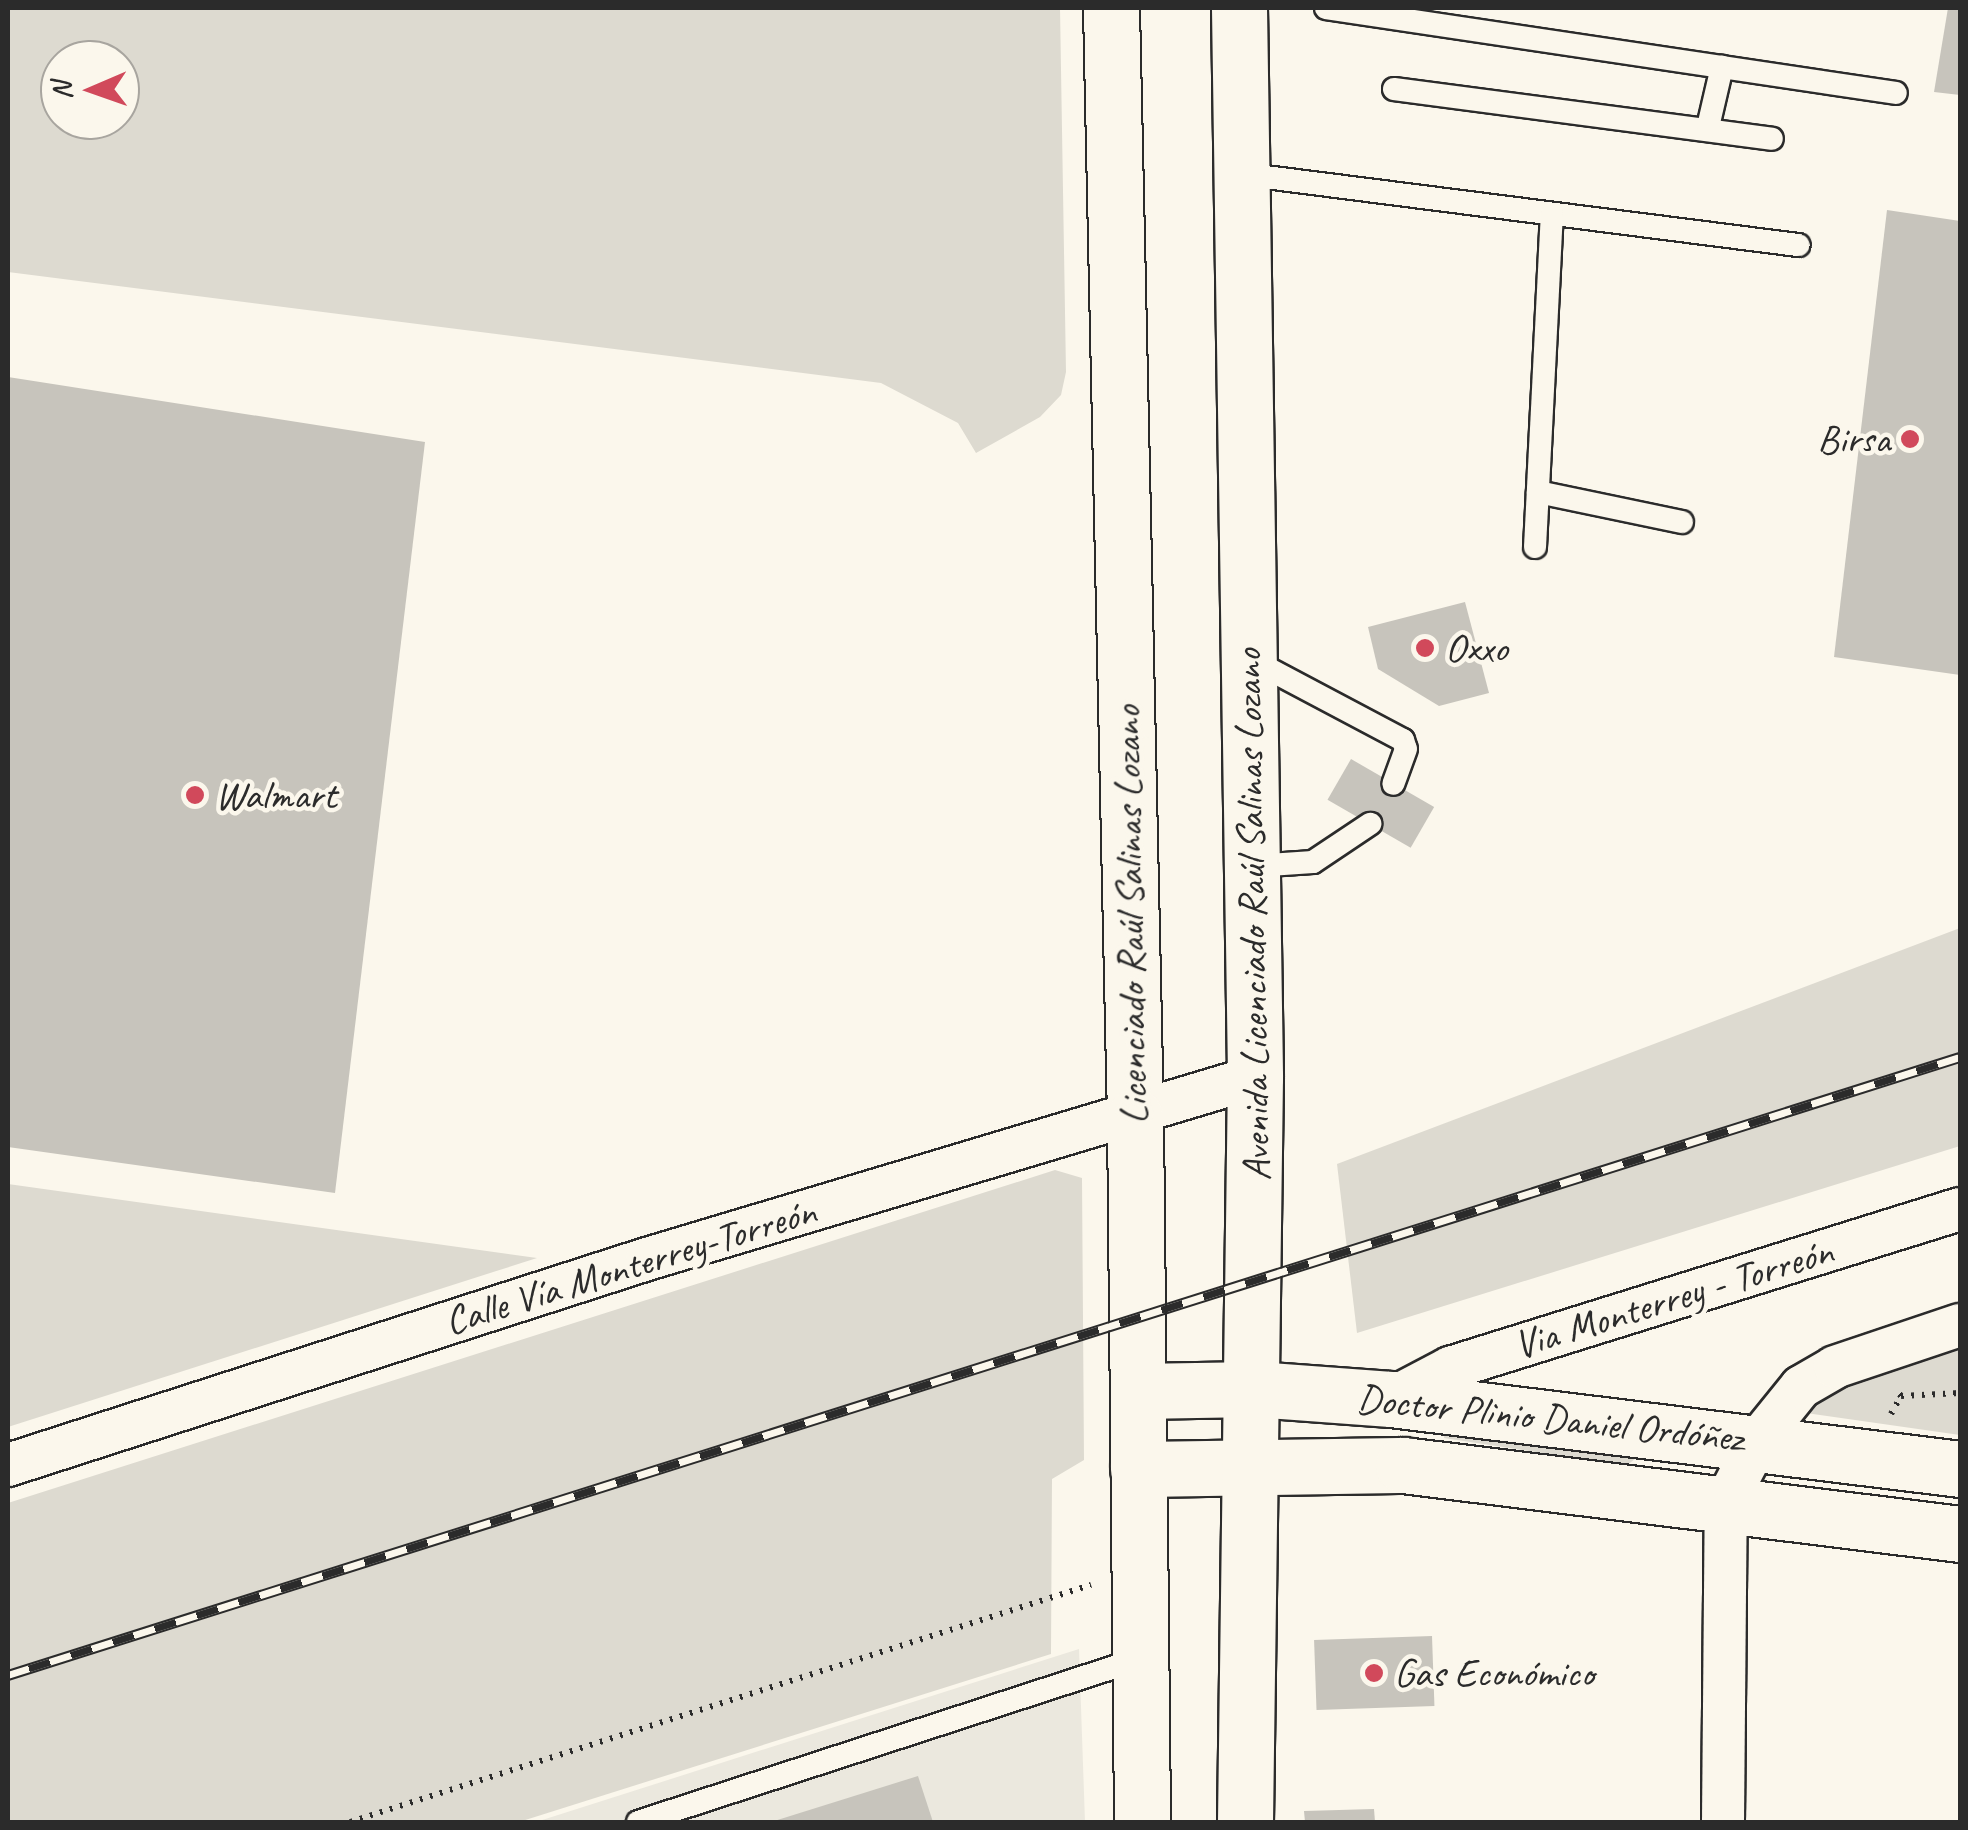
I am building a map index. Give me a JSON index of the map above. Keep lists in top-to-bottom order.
{
  "streets": {
    "main road": ["Licenciado Raúl Salinas Lozano", "Avenida Licenciado Raúl Salinas Lozano", "Doctor Plinio Daniel Ordóñez"],
    "street": ["Calle Vía Monterrey-Torreón", "Via Monterrey - Torreón"]
  },
  "crossings": [
    ["Licenciado Raúl Salinas Lozano", "Calle Vía Monterrey-Torreón"],
    ["Licenciado Raúl Salinas Lozano", "Doctor Plinio Daniel Ordóñez"],
    ["Avenida Licenciado Raúl Salinas Lozano", "Calle Vía Monterrey-Torreón"],
    ["Avenida Licenciado Raúl Salinas Lozano", "Doctor Plinio Daniel Ordóñez"],
    ["Via Monterrey - Torreón", "Doctor Plinio Daniel Ordóñez"]
  ],
  "places": [
    "Birsa",
    "Oxxo",
    "Walmart",
    "Gas Económico"
  ],
  "north": "left"
}
